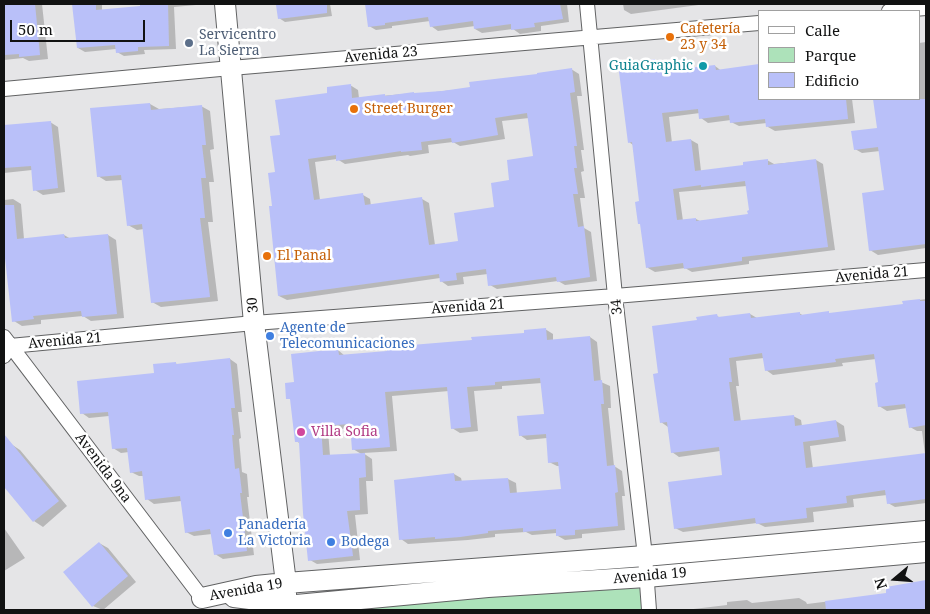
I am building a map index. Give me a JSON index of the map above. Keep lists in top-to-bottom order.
{
  "streets": {
    "main road": ["30", "Avenida 19"],
    "street": [
      "Avenida 23",
      "Avenida 21",
      "34",
      "Avenida 9na"
    ]
  },
  "crossings": [
    ["Avenida 23", "30"],
    ["Avenida 23", "34"],
    ["Avenida 21", "30"],
    ["Avenida 21", "34"],
    ["Avenida 21", "Avenida 9na"],
    ["30", "Avenida 19"],
    ["34", "Avenida 19"],
    ["Avenida 9na", "Avenida 19"]
  ],
  "places": [
    "Cafetería 23 y 34",
    "Servicentro La Sierra",
    "GuiaGraphic",
    "Street Burger",
    "El Panal",
    "Agente de Telecomunicaciones",
    "Villa Sofia",
    "Panadería La Victoria",
    "Bodega"
  ],
  "legend": ["Calle", "Parque", "Edificio"],
  "scale_bar": "50 m",
  "north": "left"
}
